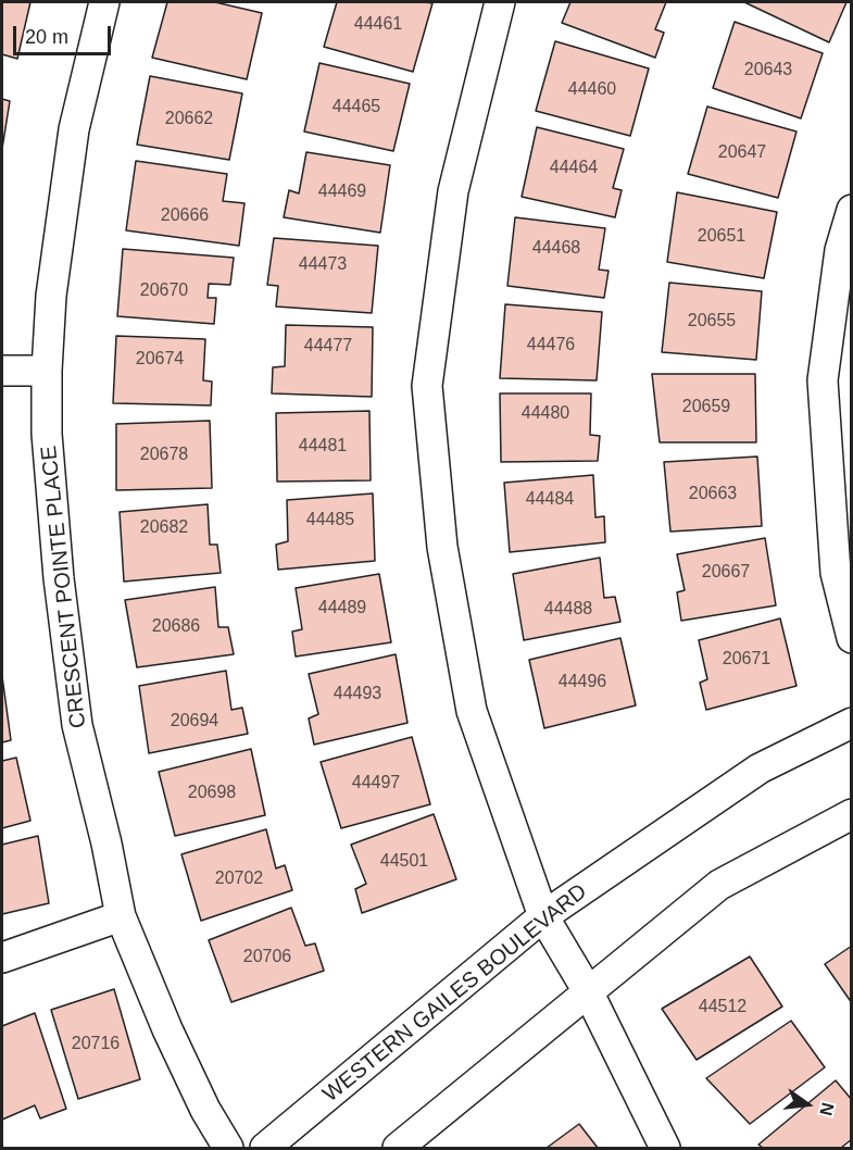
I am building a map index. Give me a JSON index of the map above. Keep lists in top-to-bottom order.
{
  "streets": {
    "street": ["CRESCENT POINTE PLACE", "WESTERN GAILES BOULEVARD"]
  },
  "house_numbers": [
    "44461",
    "20643",
    "44460",
    "44465",
    "20662",
    "20647",
    "44464",
    "44469",
    "20666",
    "20651",
    "44468",
    "44473",
    "20670",
    "20655",
    "44476",
    "44477",
    "20674",
    "20659",
    "44480",
    "44481",
    "20678",
    "20663",
    "44484",
    "44485",
    "20682",
    "20667",
    "44489",
    "44488",
    "20686",
    "20671",
    "44496",
    "44493",
    "20694",
    "44497",
    "20698",
    "44501",
    "20702",
    "20706",
    "44512",
    "20716"
  ],
  "scale_bar": "20 m",
  "north": "right"
}
